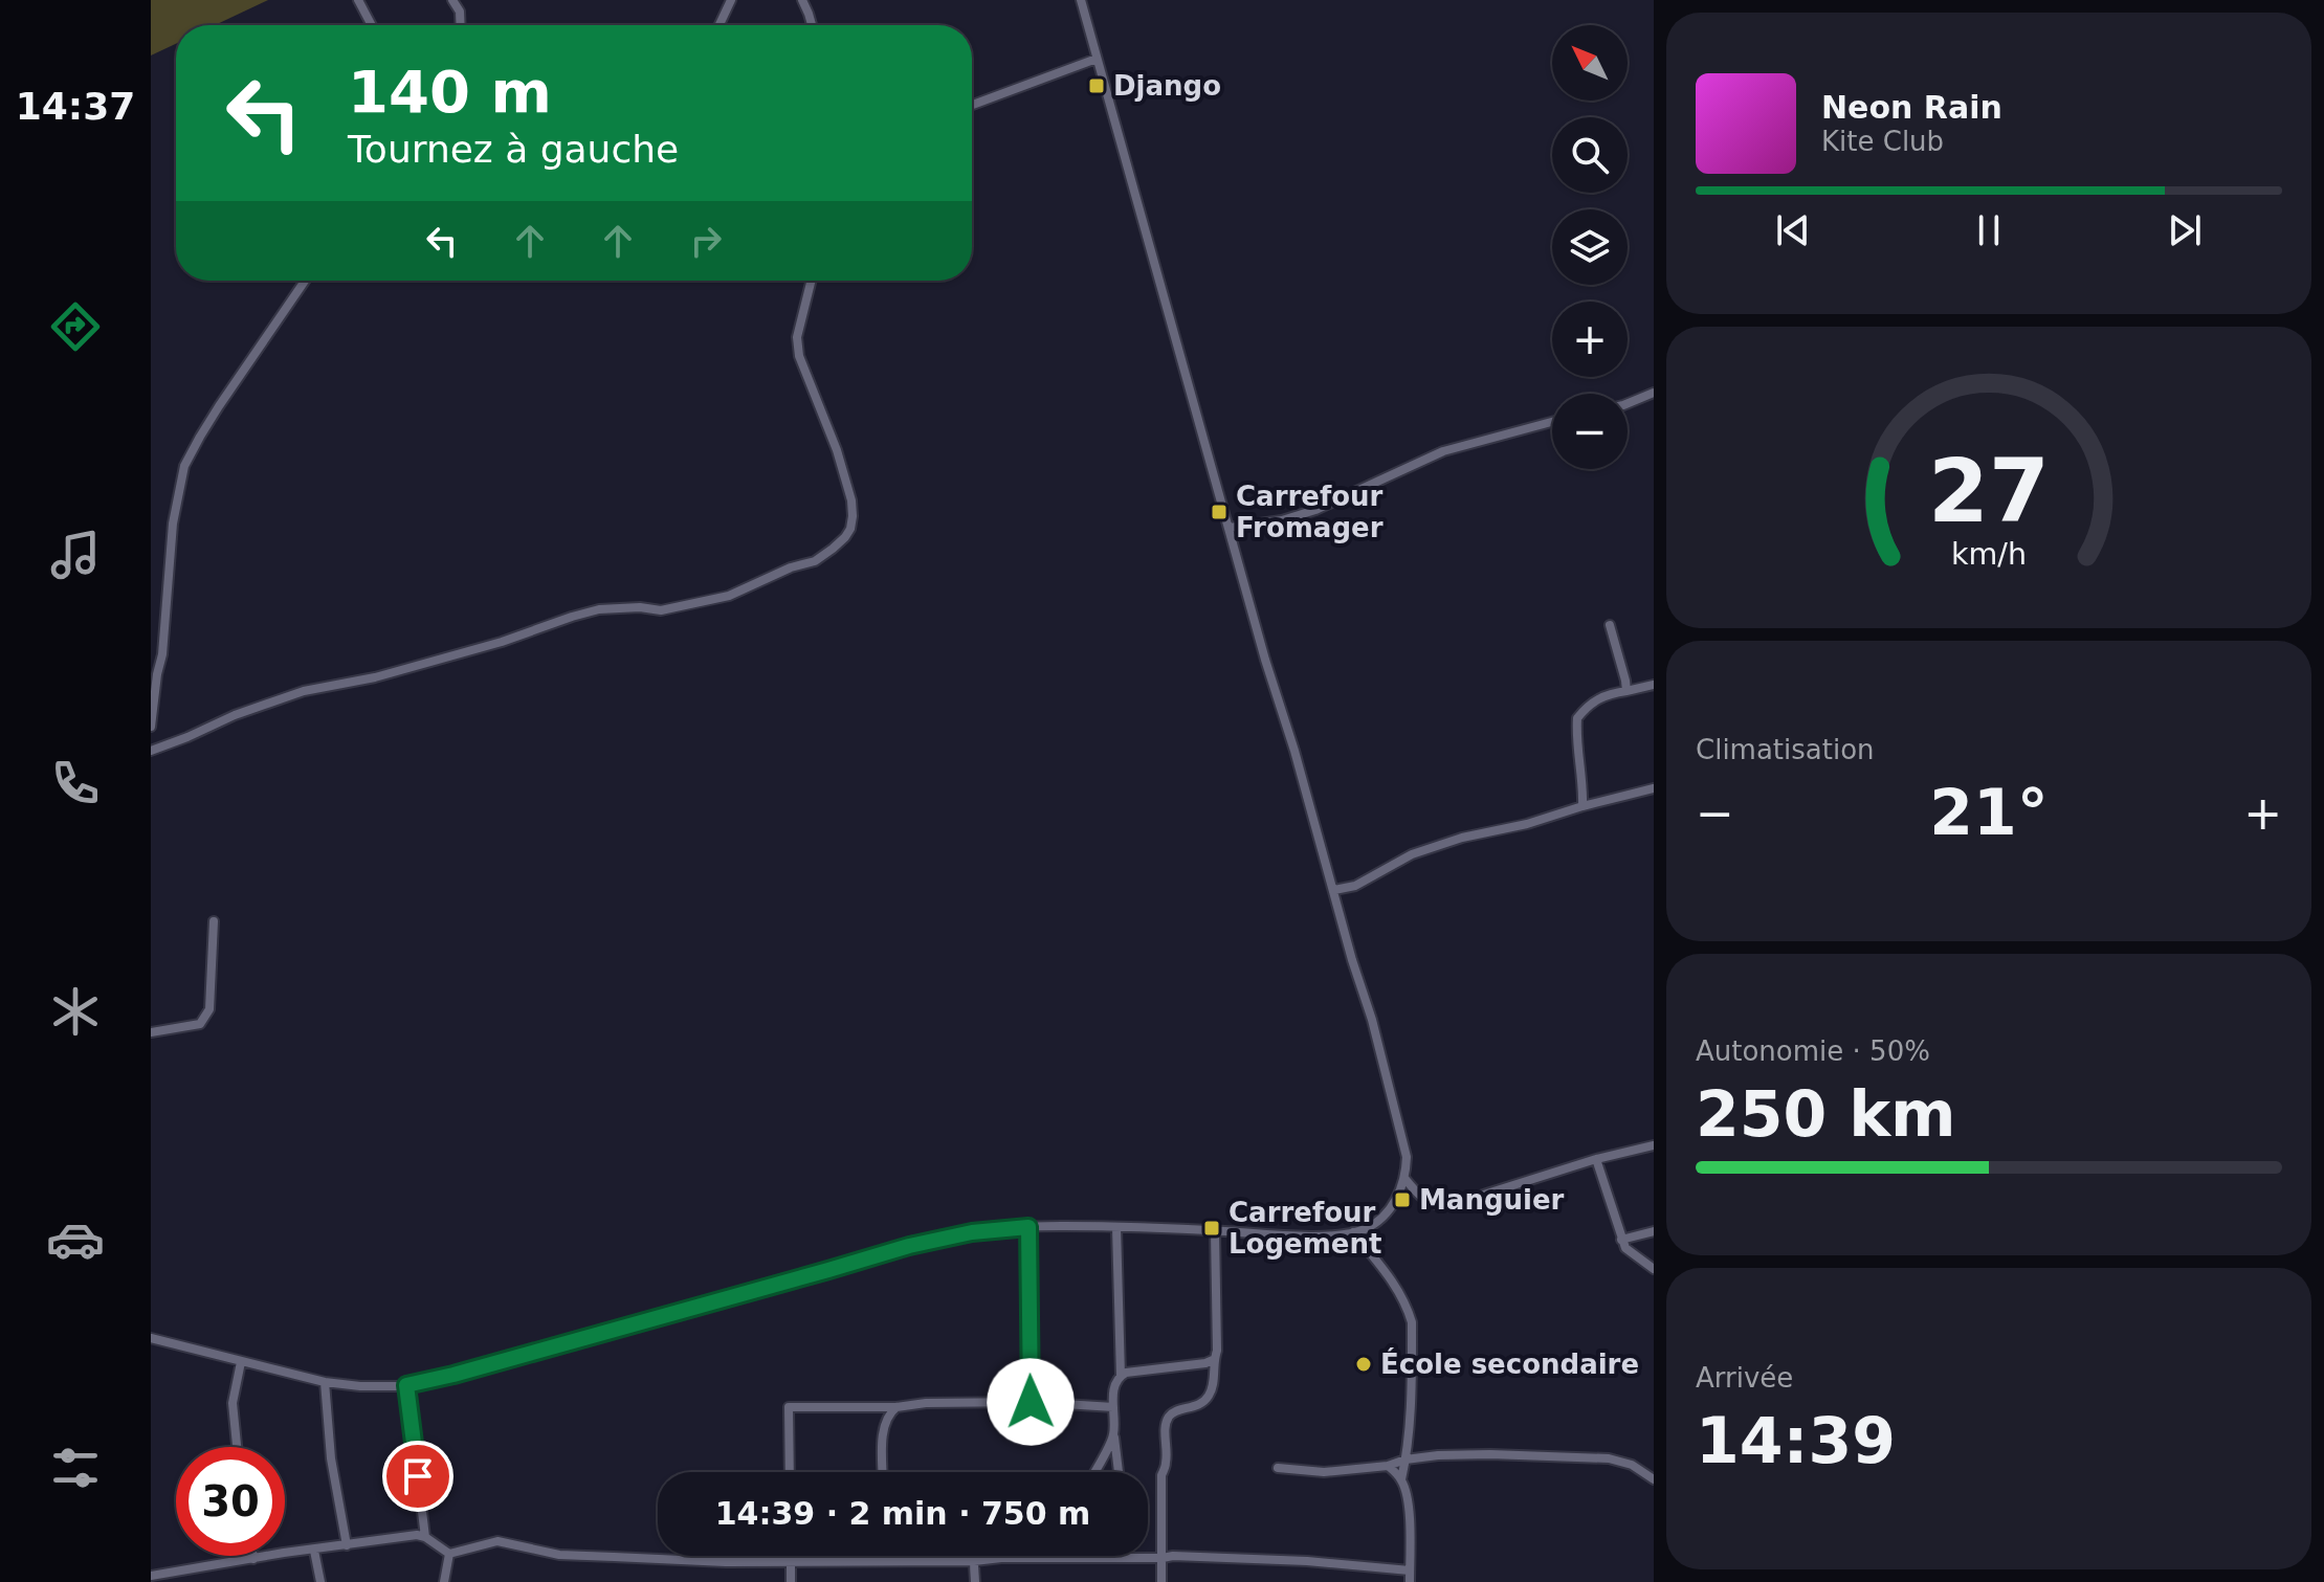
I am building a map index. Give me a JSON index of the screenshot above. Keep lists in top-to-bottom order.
{
  "places": {
    "transit": [
      "Django",
      "Carrefour Fromager",
      "Manguier",
      "Carrefour Logement"
    ],
    "other": ["École secondaire"]
  },
  "north": "top left",
  "page": {
    "tabs": "14:37",
    "map_buttons": ["+", "−"],
    "turn": ["140 m", "Tournez à gauche"],
    "song": ["Neon Rain", "Kite Club"],
    "tile": [
      "Climatisation",
      ["Autonomie · 50%", "250 km"],
      ["Arrivée", "14:39"]
    ],
    "heat": ["−", "21°", "+"],
    "limit": "30",
    "trip": "14:39 · 2 min · 750 m",
    "gauge": ["27", "km/h"]
  }
}
